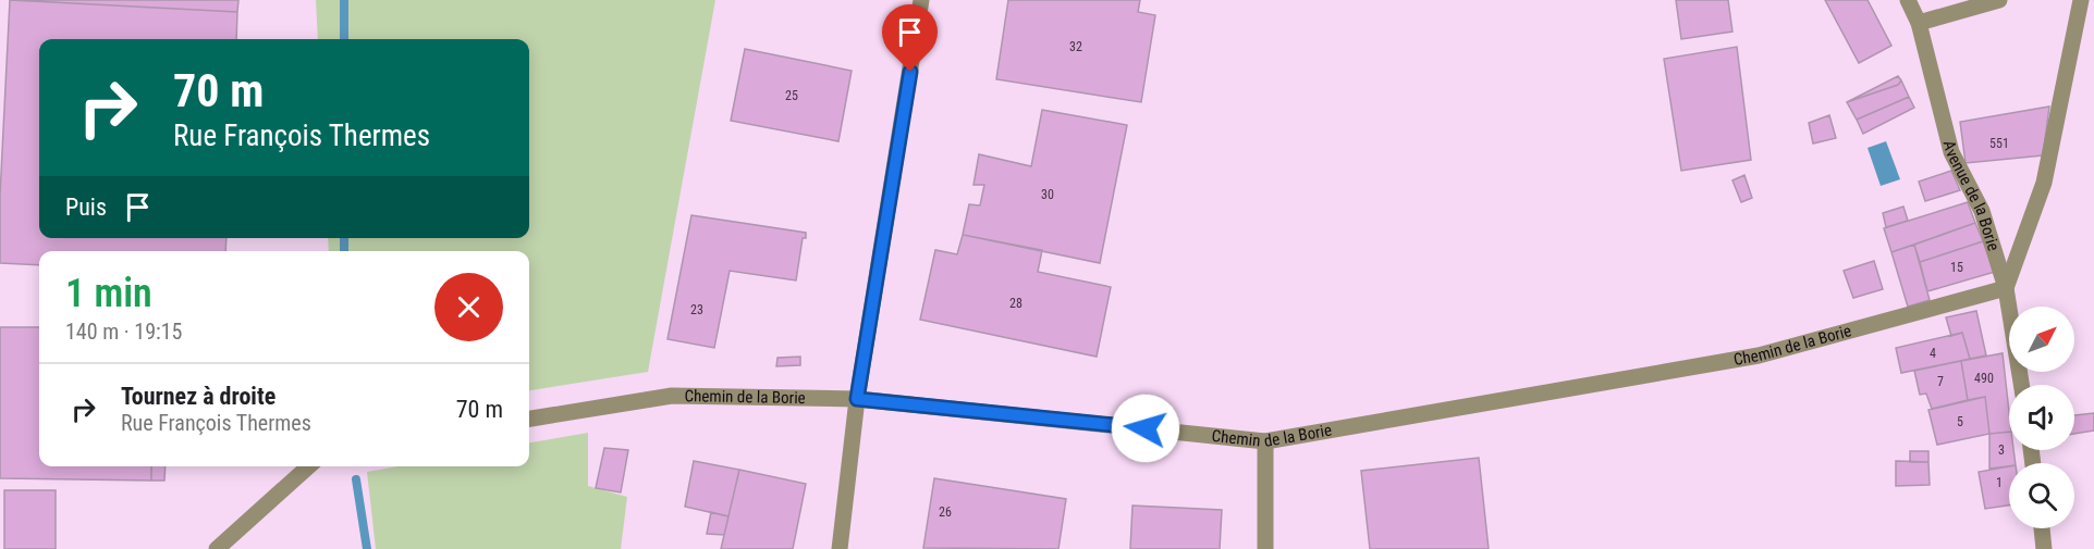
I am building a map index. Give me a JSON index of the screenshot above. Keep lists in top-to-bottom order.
{
  "streets": {
    "street": ["Avenue de la Borie", "Chemin de la Borie"]
  },
  "crossings": [
    ["Avenue de la Borie", "Chemin de la Borie"]
  ],
  "house_numbers": [
    "32",
    "25",
    "551",
    "30",
    "15",
    "28",
    "23",
    "4",
    "490",
    "7",
    "5",
    "3",
    "1",
    "26"
  ],
  "north": "top right",
  "page": {
    "turn": ["70 m", "Rue François Thermes"],
    "then": "Puis",
    "heading": ["1 min", "140 m · 19:15"],
    "list": [
      {
        "name": "Tournez à droite",
        "note": "Rue François Thermes",
        "value": "70 m"
      }
    ]
  }
}
